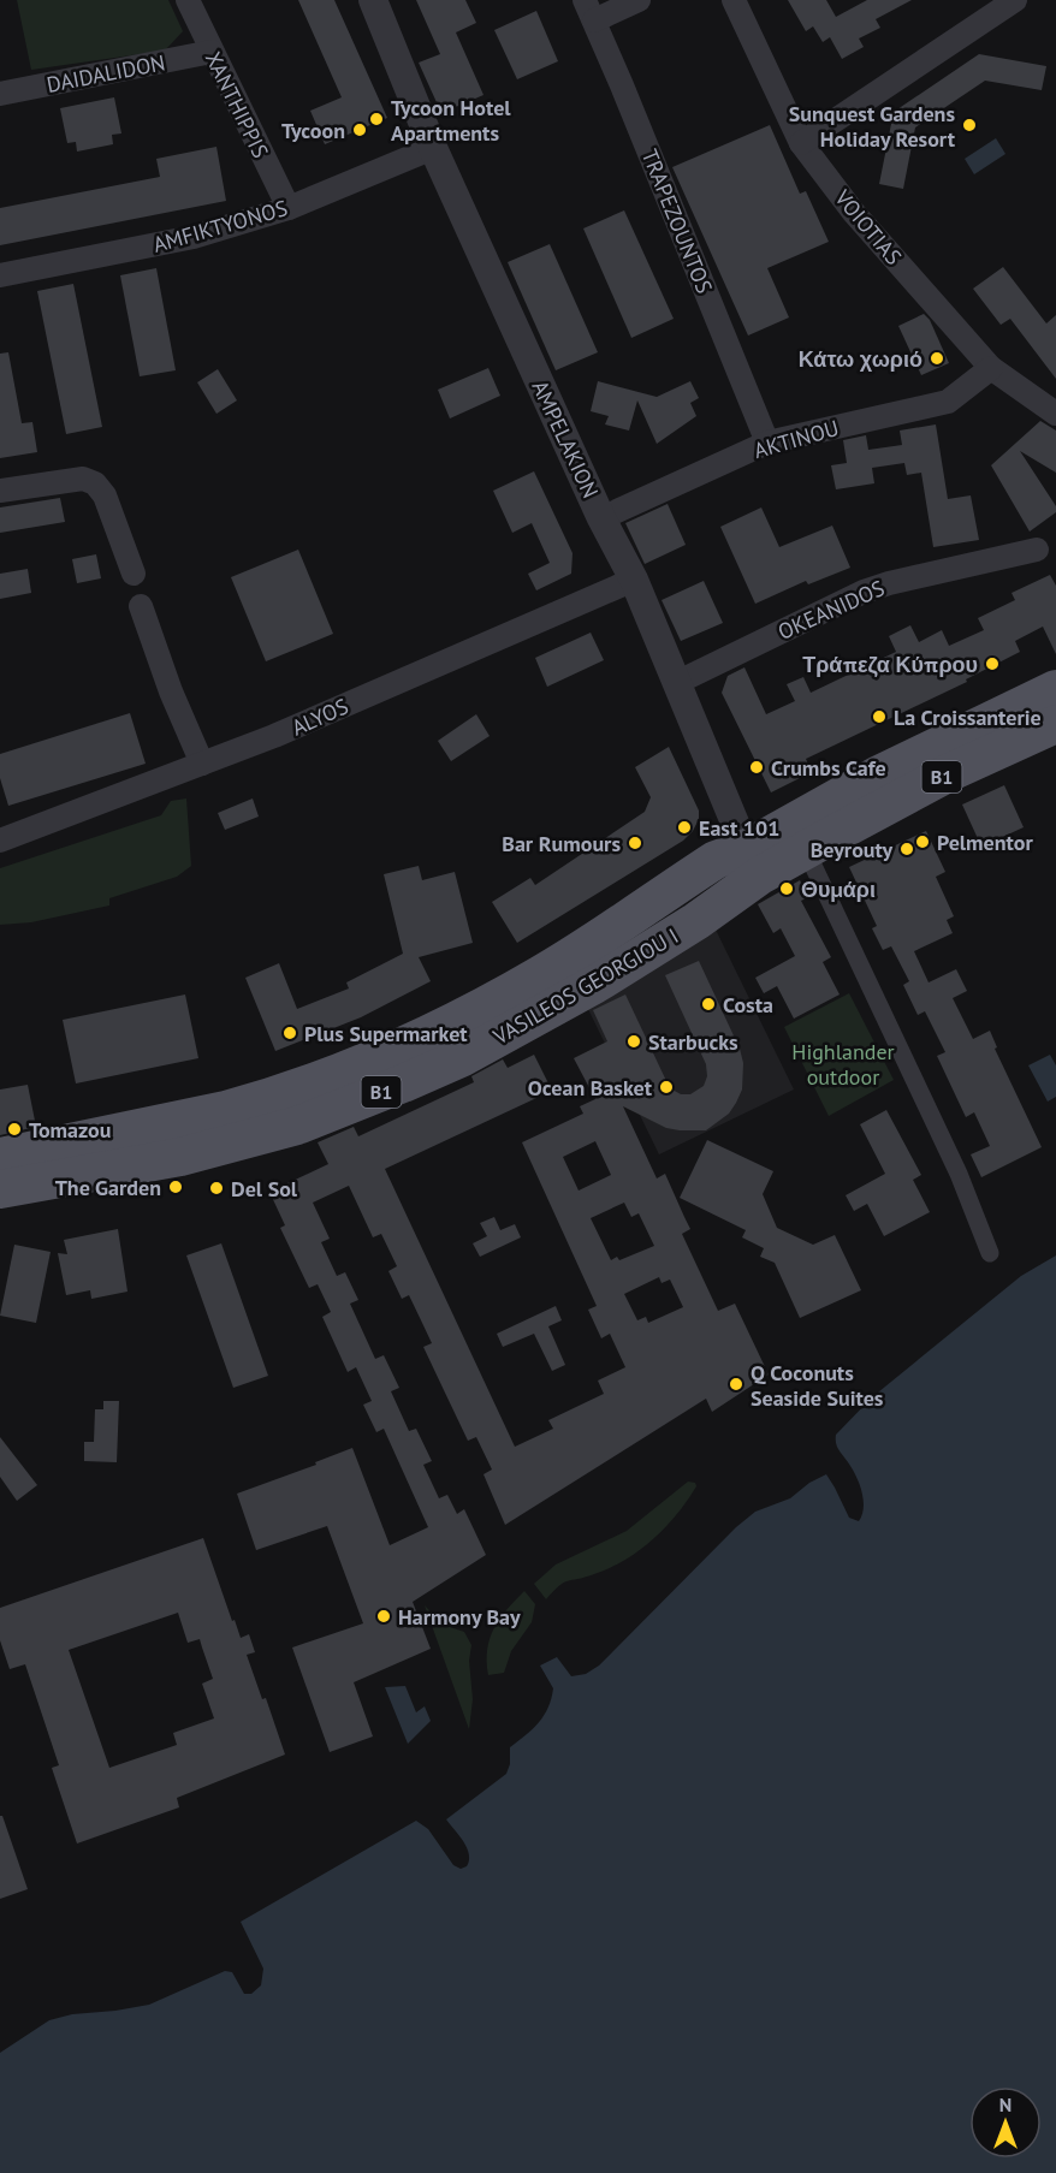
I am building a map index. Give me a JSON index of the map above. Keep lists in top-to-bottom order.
{
  "streets": {
    "main road": ["B1", "VASILEOS GEORGIOU I"],
    "street": [
      "DAIDALIDON",
      "XANTHIPPIS",
      "TRAPEZOUNTOS",
      "AMFIKTYONOS",
      "VOIOTIAS",
      "AMPELAKION",
      "AKTINOU",
      "OKEANIDOS",
      "ALYOS"
    ]
  },
  "crossings": [
    ["DAIDALIDON", "XANTHIPPIS"],
    ["XANTHIPPIS", "AMFIKTYONOS"],
    ["TRAPEZOUNTOS", "AKTINOU"],
    ["AMFIKTYONOS", "AMPELAKION"],
    ["VOIOTIAS", "AKTINOU"],
    ["AMPELAKION", "AKTINOU"],
    ["AMPELAKION", "OKEANIDOS"],
    ["AMPELAKION", "ALYOS"],
    ["AMPELAKION", "VASILEOS GEORGIOU I"]
  ],
  "parks": ["Highlander outdoor"],
  "places": [
    "Tycoon Hotel Apartments",
    "Sunquest Gardens Holiday Resort",
    "Tycoon",
    "Κάτω χωριό",
    "Τράπεζα Κύπρου",
    "La Croissanterie",
    "Crumbs Cafe",
    "East 101",
    "Pelmentor",
    "Bar Rumours",
    "Beyrouty",
    "Θυμάρι",
    "Costa",
    "Plus Supermarket",
    "Starbucks",
    "Ocean Basket",
    "Tomazou",
    "The Garden",
    "Del Sol",
    "Q Coconuts Seaside Suites",
    "Harmony Bay"
  ],
  "north": "top"
}
